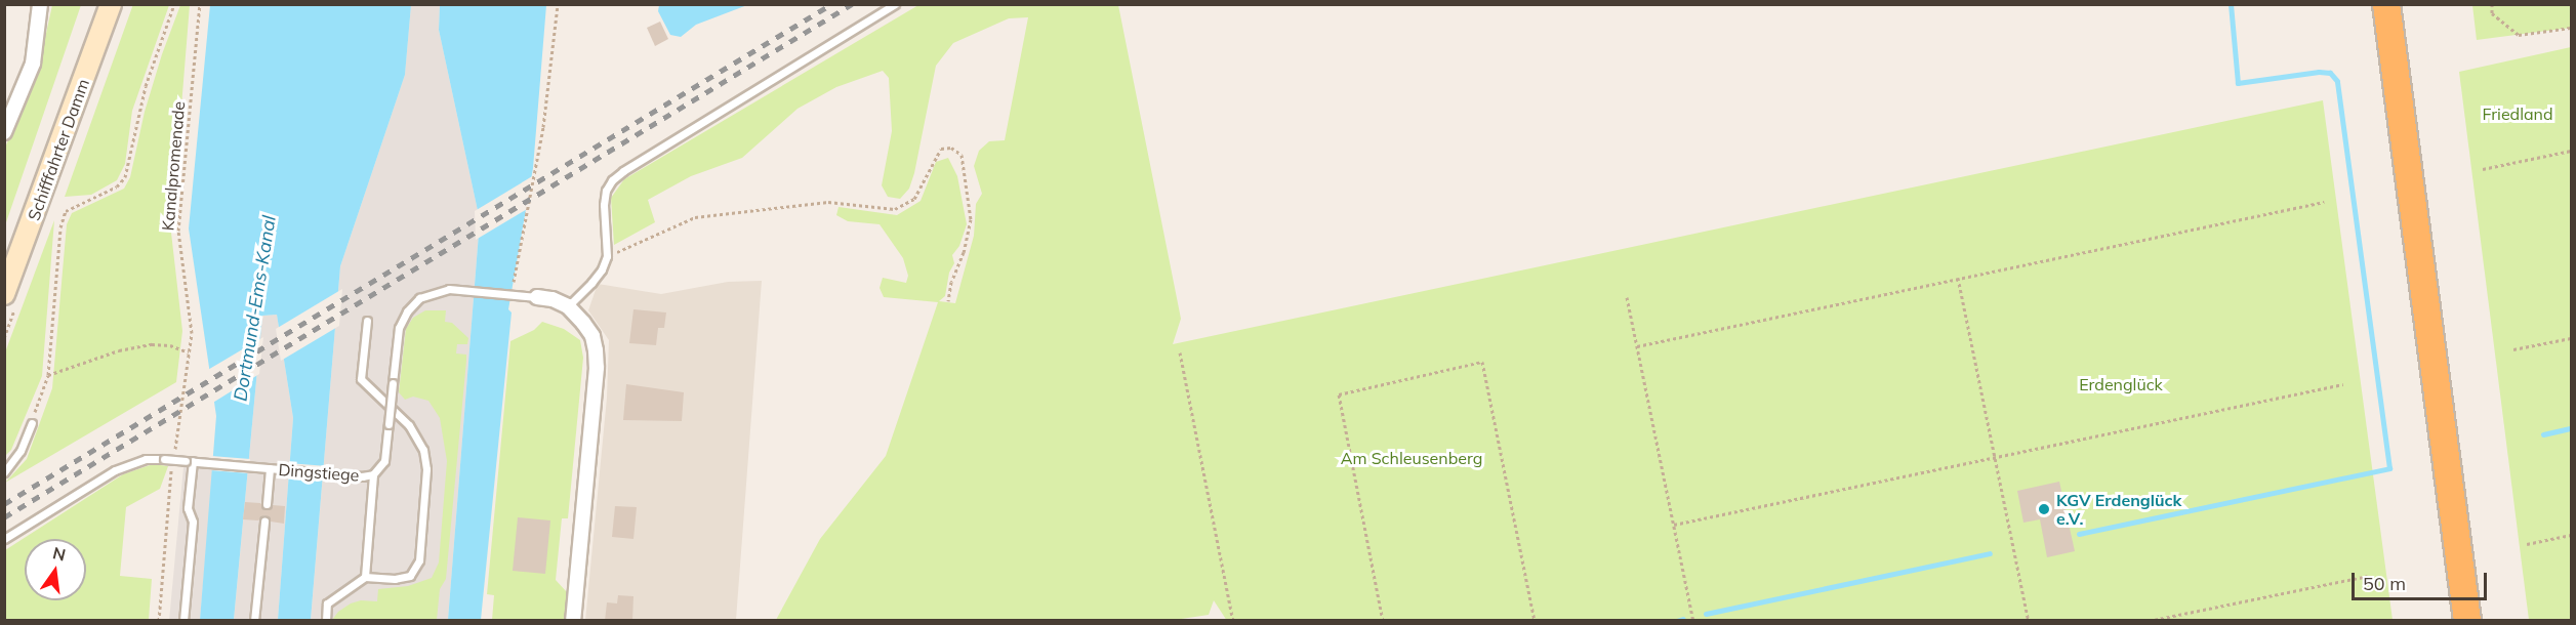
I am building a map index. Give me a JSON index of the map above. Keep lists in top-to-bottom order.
{
  "streets": {
    "main road": ["Schifffahrter Damm"],
    "lane": ["Dingstiege"],
    "path": ["Kanalpromenade"]
  },
  "water": ["Dortmund-Ems-Kanal"],
  "parks": ["Friedland", "Erdenglück", "Am Schleusenberg"],
  "places": ["KGV Erdenglück e.V."],
  "scale_bar": "50 m",
  "north": "top"
}
